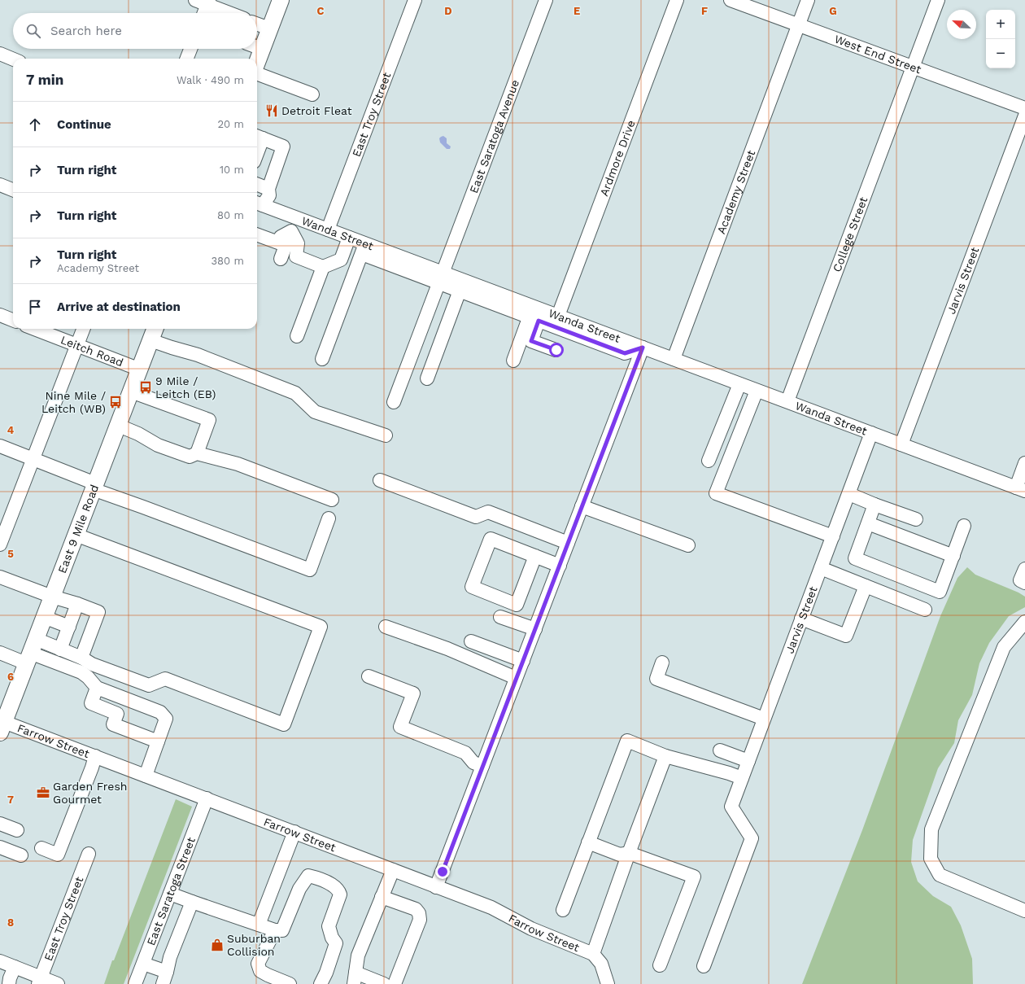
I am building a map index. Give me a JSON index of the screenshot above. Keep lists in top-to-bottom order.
{
  "streets": {
    "main road": ["East 9 Mile Road"],
    "street": [
      "West End Street",
      "East Troy Street",
      "East Saratoga Avenue",
      "Ardmore Drive",
      "Academy Street",
      "Wanda Street",
      "College Street",
      "Jarvis Street",
      "Leitch Road",
      "Farrow Street",
      "East Saratoga Street"
    ]
  },
  "crossings": [
    ["West End Street", "Academy Street"],
    ["West End Street", "College Street"],
    ["East Troy Street", "Wanda Street"],
    ["East Saratoga Avenue", "Wanda Street"],
    ["Ardmore Drive", "Wanda Street"],
    ["Academy Street", "Wanda Street"],
    ["Wanda Street", "College Street"],
    ["Wanda Street", "Jarvis Street"],
    ["Leitch Road", "East 9 Mile Road"],
    ["East 9 Mile Road", "Farrow Street"],
    ["Farrow Street", "East Saratoga Street"]
  ],
  "places": {
    "restaurant": ["Detroit Fleat"],
    "bus stop": ["9 Mile / Leitch (EB)", "Nine Mile / Leitch (WB)"],
    "office": ["Garden Fresh Gourmet"],
    "shop": ["Suburban Collision"]
  },
  "north": "top left",
  "page": {
    "map_buttons": ["+", "−"],
    "search": "Search here",
    "heading": ["7 min", "Walk · 490 m"],
    "list": [
      ["Continue", "20 m"],
      ["Turn right", "10 m"],
      ["Turn right", "80 m"],
      ["Turn right", "Academy Street", "380 m"],
      "Arrive at destination"
    ]
  },
  "grid": {
    "columns": [
      "C",
      "D",
      "E",
      "F",
      "G"
    ],
    "rows": [
      "4",
      "5",
      "6",
      "7",
      "8"
    ]
  }
}
